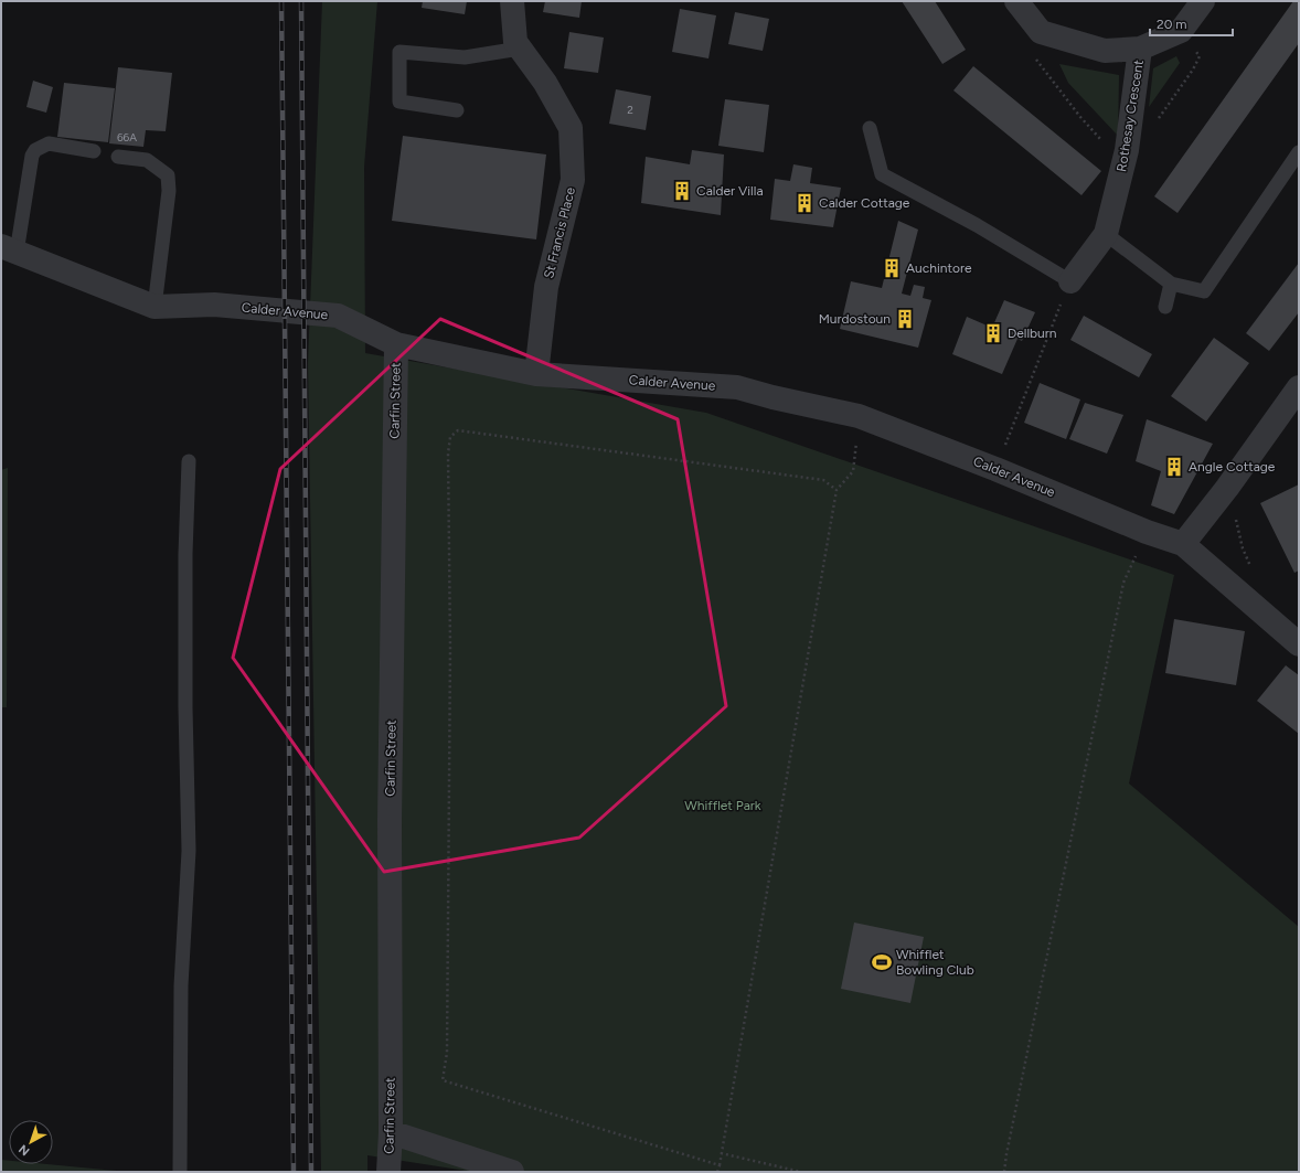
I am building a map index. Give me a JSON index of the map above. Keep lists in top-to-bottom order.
{
  "streets": {
    "street": [
      "Rothesay Crescent",
      "St Francis Place",
      "Calder Avenue",
      "Carfin Street"
    ]
  },
  "crossings": [
    ["St Francis Place", "Calder Avenue"],
    ["Calder Avenue", "Carfin Street"]
  ],
  "parks": ["Whifflet Park"],
  "places": {
    "building": [
      "Calder Villa",
      "Calder Cottage",
      "Auchintore",
      "Murdostoun",
      "Dellburn",
      "Angle Cottage"
    ],
    "sports": ["Whifflet Bowling Club"]
  },
  "house_numbers": ["2", "66A"],
  "scale_bar": "20 m",
  "north": "bottom left"
}
